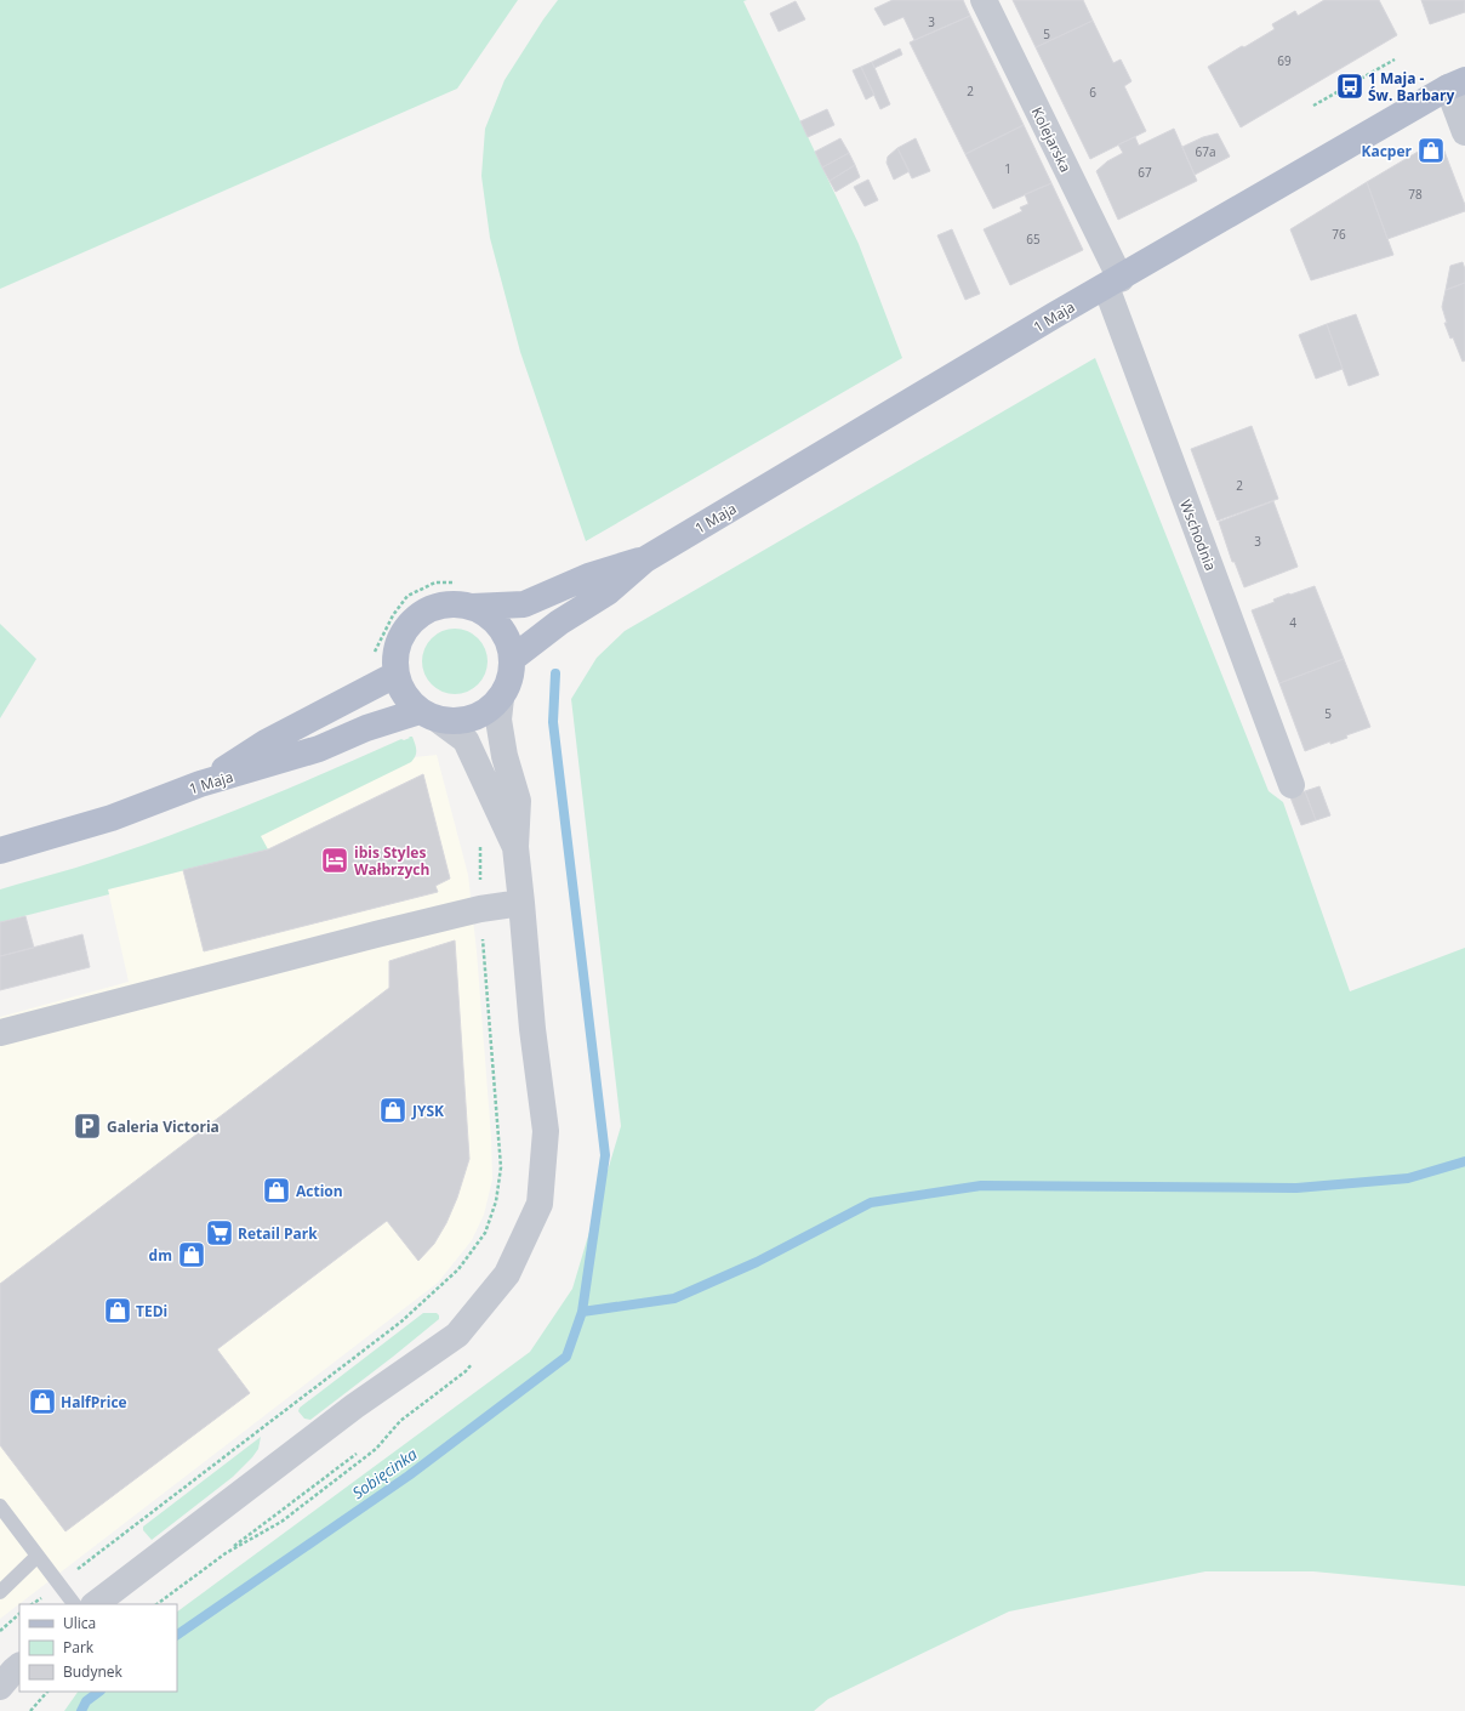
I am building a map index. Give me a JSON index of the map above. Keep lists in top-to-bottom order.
{
  "streets": {
    "main road": ["1 Maja"],
    "street": ["Kolejarska", "Wschodnia"]
  },
  "crossings": [
    ["Kolejarska", "1 Maja"],
    ["Kolejarska", "Wschodnia"],
    ["1 Maja", "Wschodnia"]
  ],
  "water": ["Sobięcinka"],
  "places": {
    "bus stop": ["1 Maja - Św. Barbary"],
    "shop": [
      "Kacper",
      "JYSK",
      "Action",
      "dm",
      "TEDi",
      "HalfPrice"
    ],
    "hotel": ["ibis Styles Wałbrzych"],
    "parking": ["Galeria Victoria"],
    "supermarket": ["Retail Park"]
  },
  "house_numbers": [
    "3",
    "5",
    "69",
    "2",
    "6",
    "67a",
    "1",
    "67",
    "78",
    "76",
    "65",
    "2",
    "3",
    "4",
    "5"
  ],
  "legend": ["Ulica", "Park", "Budynek"]
}
